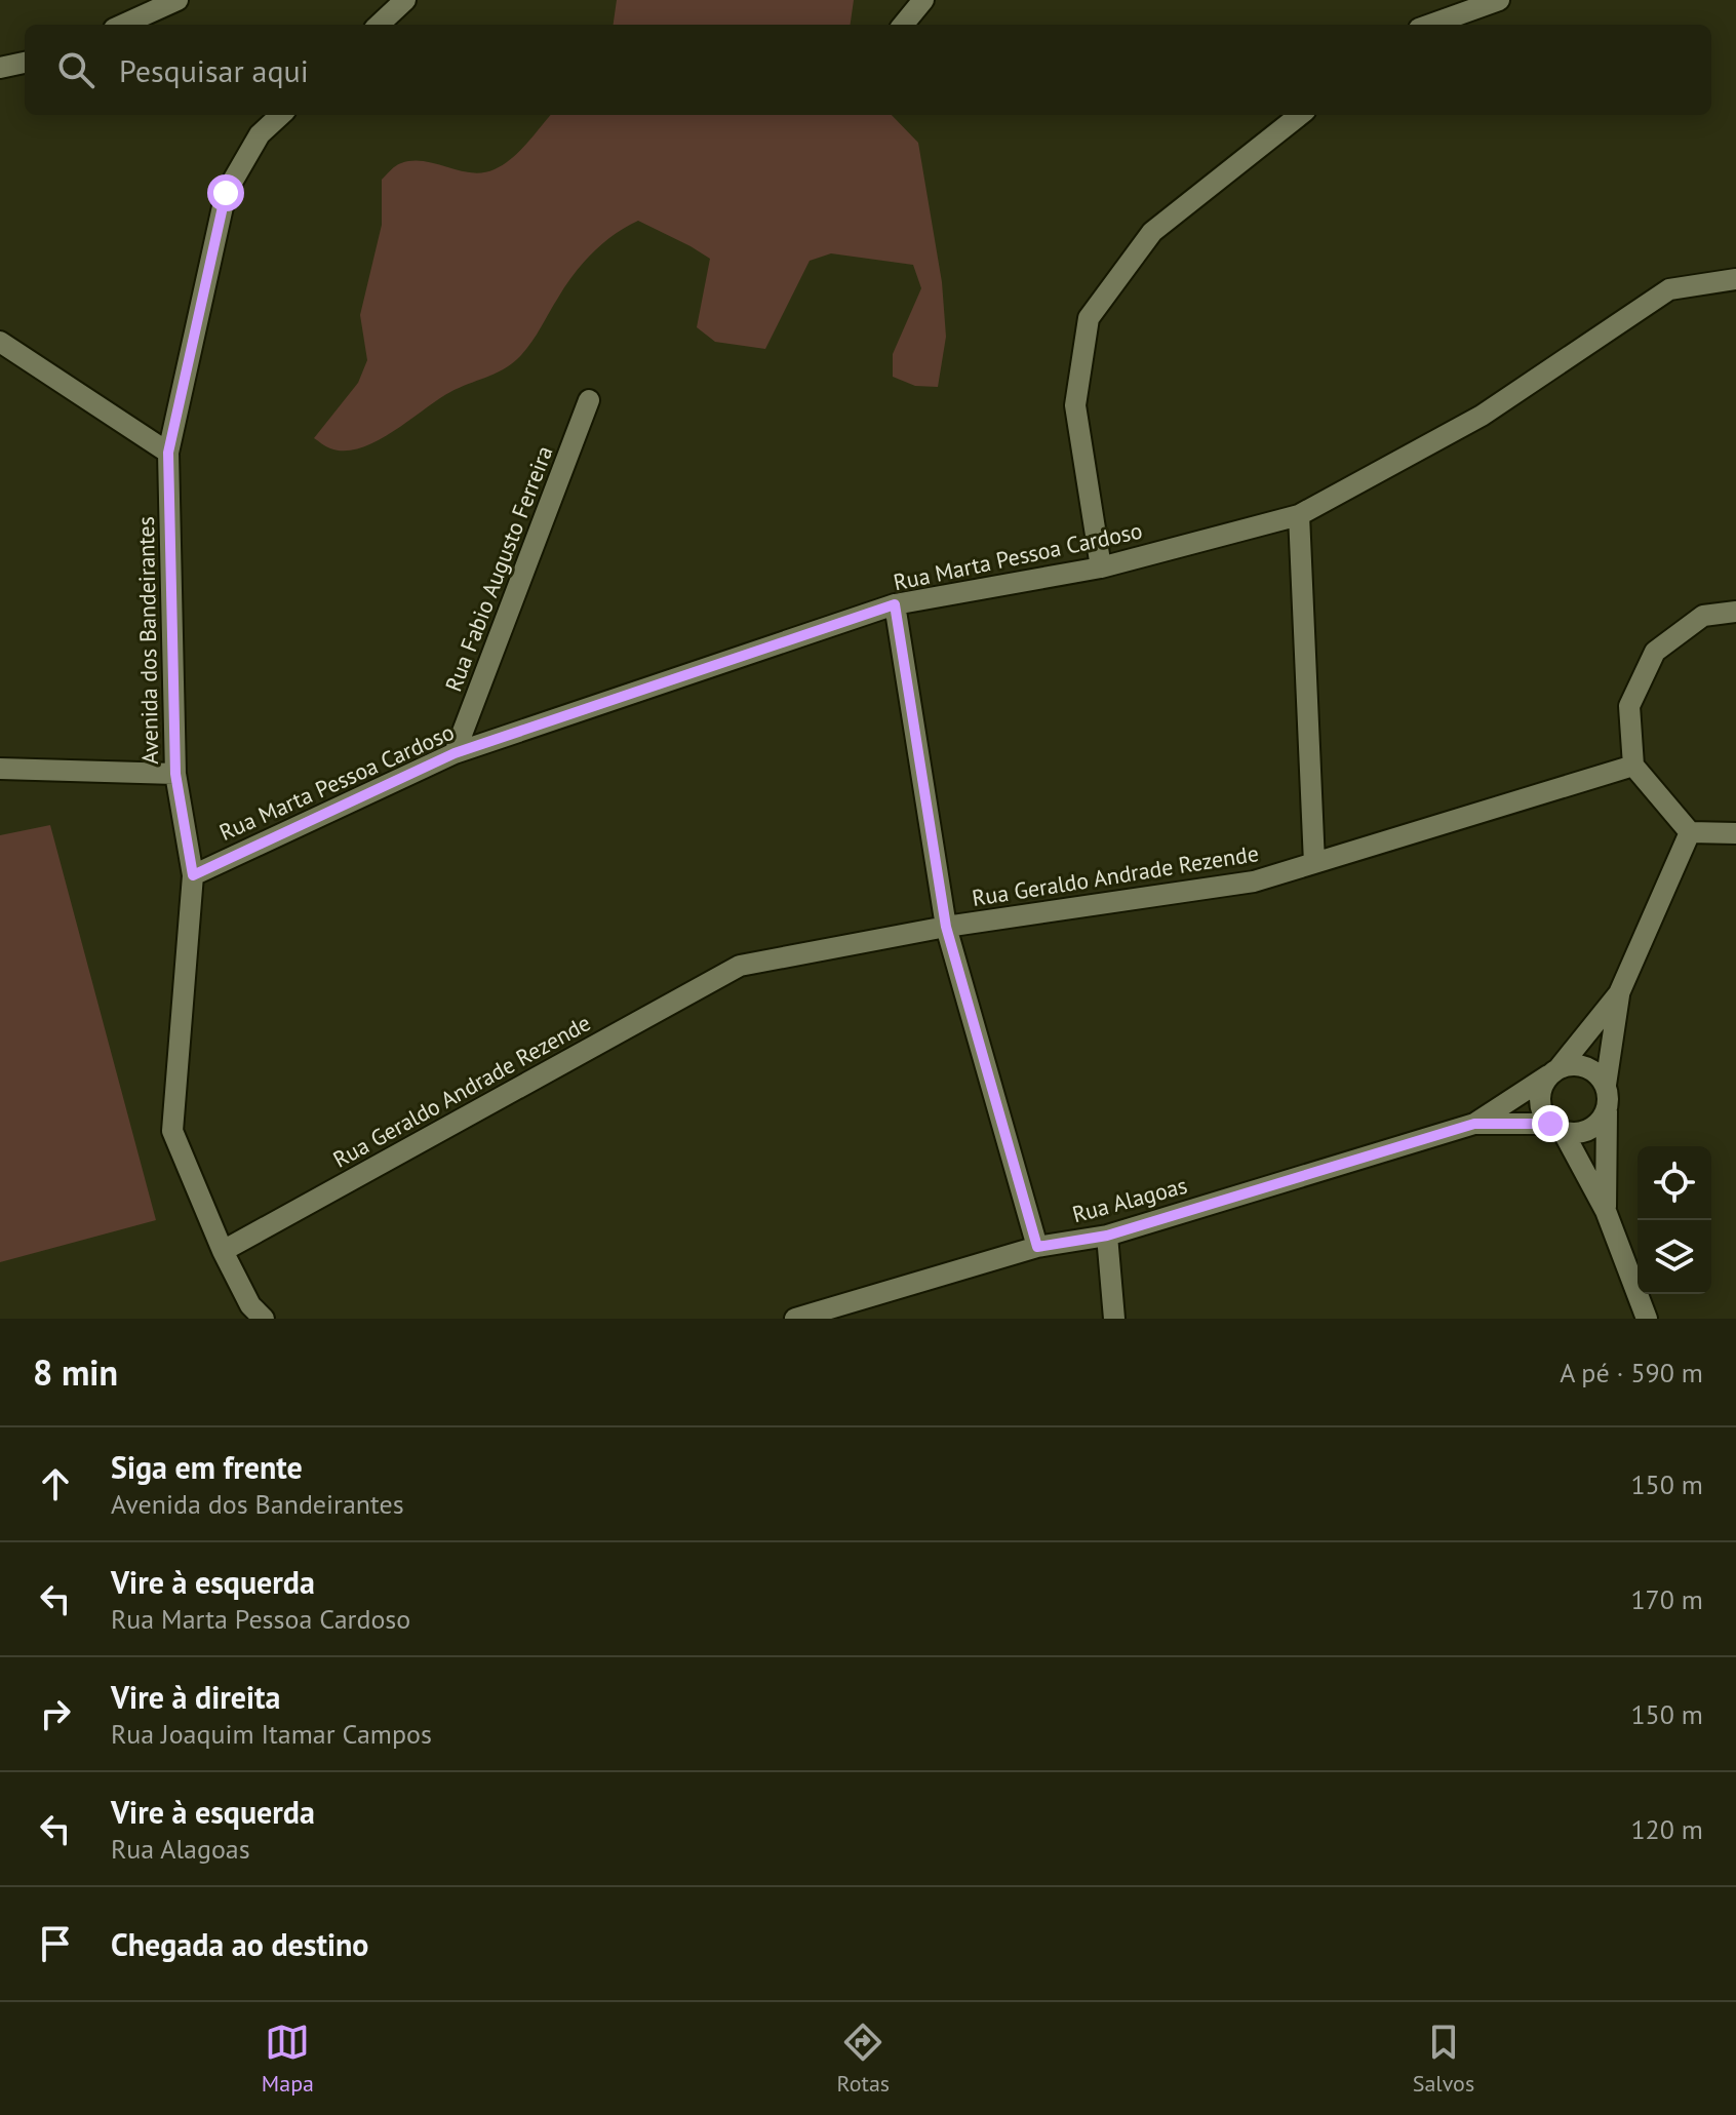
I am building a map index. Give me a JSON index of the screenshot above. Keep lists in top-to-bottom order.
{
  "streets": {
    "street": [
      "Rua Marta Pessoa Cardoso",
      "Rua Fabio Augusto Ferreira",
      "Avenida dos Bandeirantes",
      "Rua Geraldo Andrade Rezende",
      "Rua Alagoas"
    ]
  },
  "crossings": [
    ["Rua Marta Pessoa Cardoso", "Rua Fabio Augusto Ferreira"],
    ["Rua Marta Pessoa Cardoso", "Avenida dos Bandeirantes"],
    ["Avenida dos Bandeirantes", "Rua Geraldo Andrade Rezende"]
  ],
  "page": {
    "search": "Pesquisar aqui",
    "heading": ["8 min", "A pé · 590 m"],
    "list": [
      ["Siga em frente", "Avenida dos Bandeirantes", "150 m"],
      ["Vire à esquerda", "Rua Marta Pessoa Cardoso", "170 m"],
      ["Vire à direita", "Rua Joaquim Itamar Campos", "150 m"],
      ["Vire à esquerda", "Rua Alagoas", "120 m"],
      "Chegada ao destino"
    ],
    "nav": ["Mapa", "Rotas", "Salvos"]
  }
}
